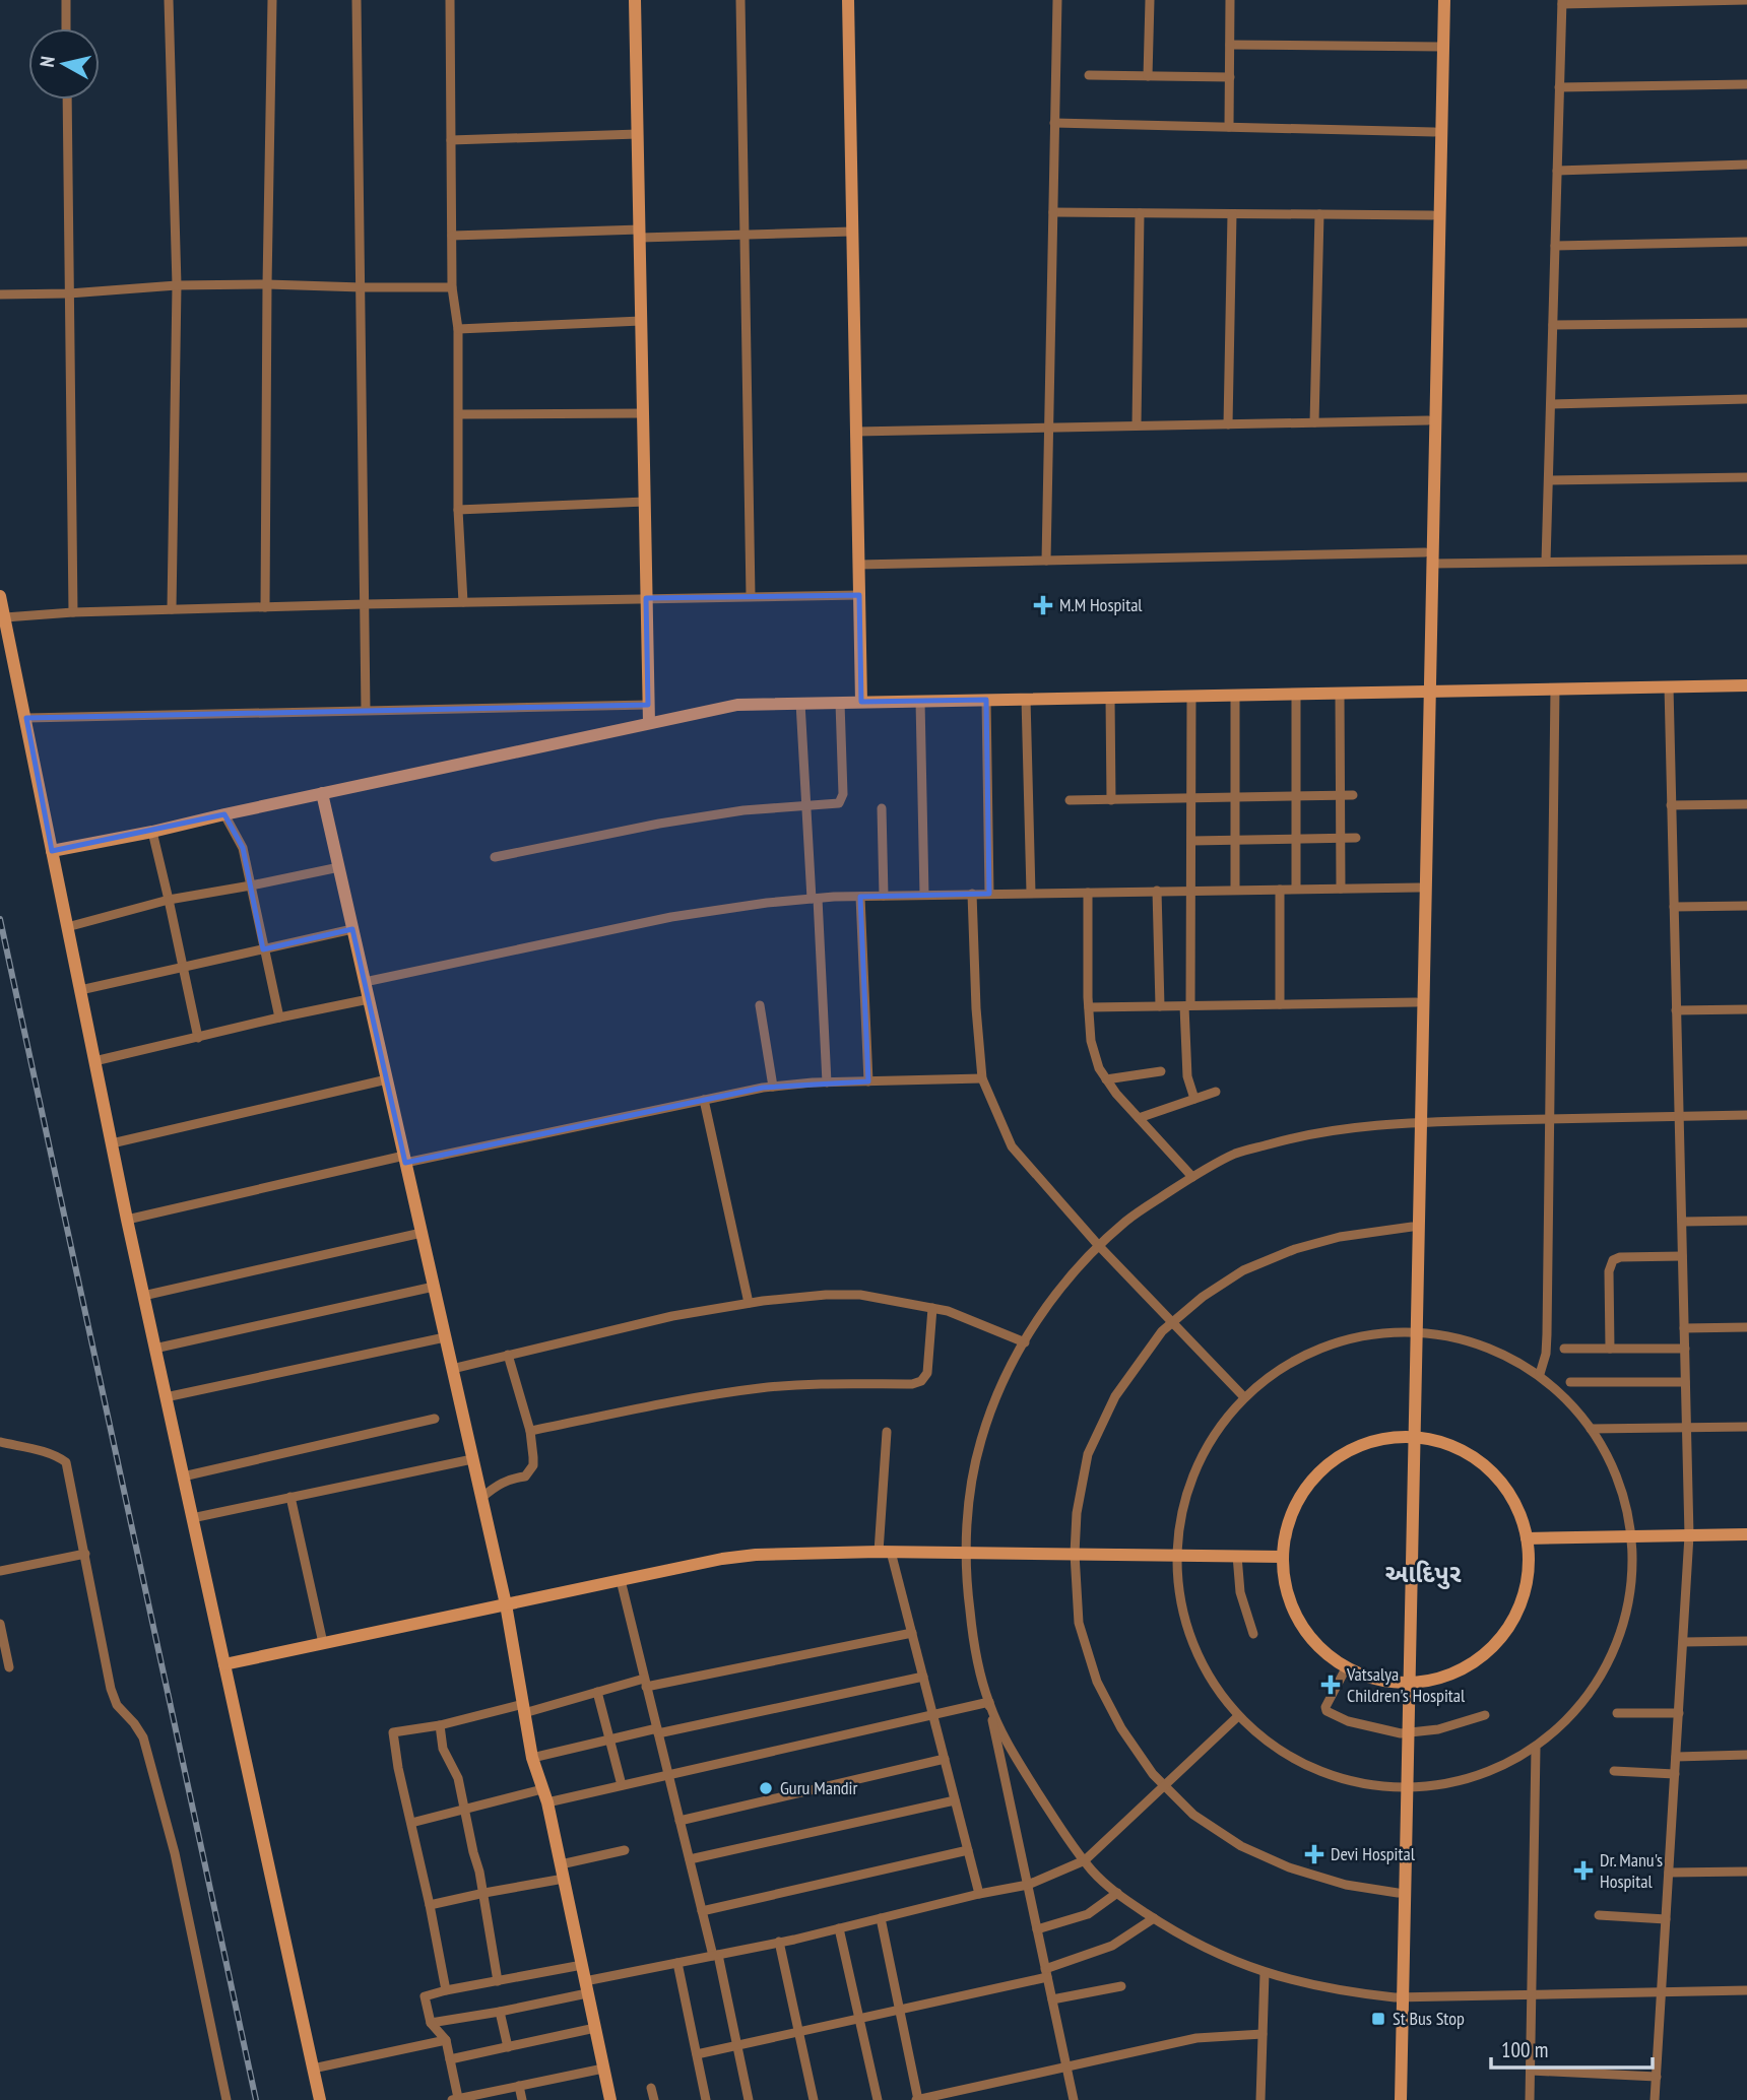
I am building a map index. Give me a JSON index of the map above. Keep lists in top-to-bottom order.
{
  "districts": ["આદિપુર"],
  "places": {
    "health": [
      "M.M Hospital",
      "Vatsalya Children's Hospital",
      "Devi Hospital",
      "Dr. Manu's Hospital"
    ],
    "other": ["Guru Mandir"],
    "transit": ["St Bus Stop"]
  },
  "scale_bar": "100 m",
  "north": "left"
}
